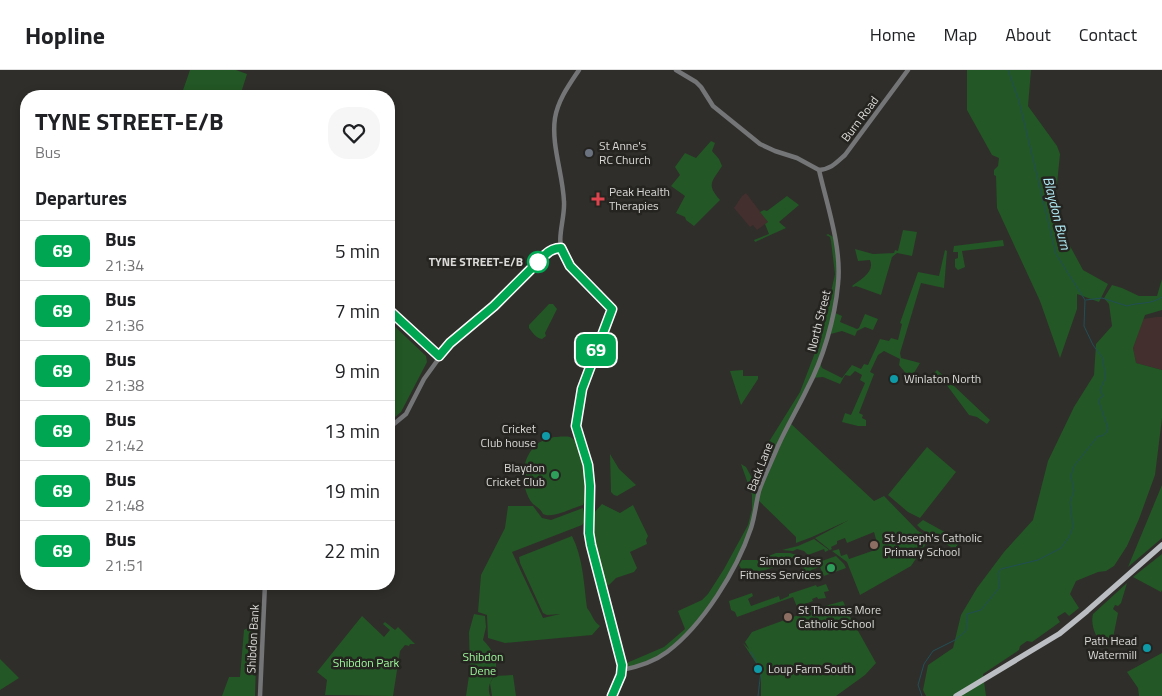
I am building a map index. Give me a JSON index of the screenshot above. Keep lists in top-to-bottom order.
{
  "streets": {
    "street": [
      "Burn Road",
      "North Street",
      "Back Lane",
      "Shibdon Bank"
    ]
  },
  "crossings": [
    ["Burn Road", "North Street"],
    ["North Street", "Back Lane"]
  ],
  "water": ["Blaydon Burn"],
  "parks": ["Shibdon Dene", "Shibdon Park"],
  "places": {
    "other": [
      "St Anne's RC Church",
      "TYNE STREET-E/B",
      "Winlaton North",
      "Cricket Club house",
      "Blaydon Cricket Club",
      "St Joseph's Catholic Primary School",
      "Simon Coles Fitness Services",
      "St Thomas More Catholic School",
      "Path Head Watermill",
      "Loup Farm South"
    ],
    "health": ["Peak Health Therapies"]
  },
  "lines": ["bus line 69"],
  "page": {
    "header": "Hopline",
    "nav": [
      "Home",
      "Map",
      "About",
      "Contact"
    ],
    "on_map": "69",
    "heading": [
      ["TYNE STREET-E/B", "Bus"],
      "Departures"
    ],
    "list": [
      {
        "mark": "69",
        "name": "Bus",
        "note": "21:34",
        "value": "5 min"
      },
      {
        "mark": "69",
        "name": "Bus",
        "note": "21:36",
        "value": "7 min"
      },
      {
        "mark": "69",
        "name": "Bus",
        "note": "21:38",
        "value": "9 min"
      },
      {
        "mark": "69",
        "name": "Bus",
        "note": "21:42",
        "value": "13 min"
      },
      {
        "mark": "69",
        "name": "Bus",
        "note": "21:48",
        "value": "19 min"
      },
      {
        "mark": "69",
        "name": "Bus",
        "note": "21:51",
        "value": "22 min"
      }
    ]
  }
}
